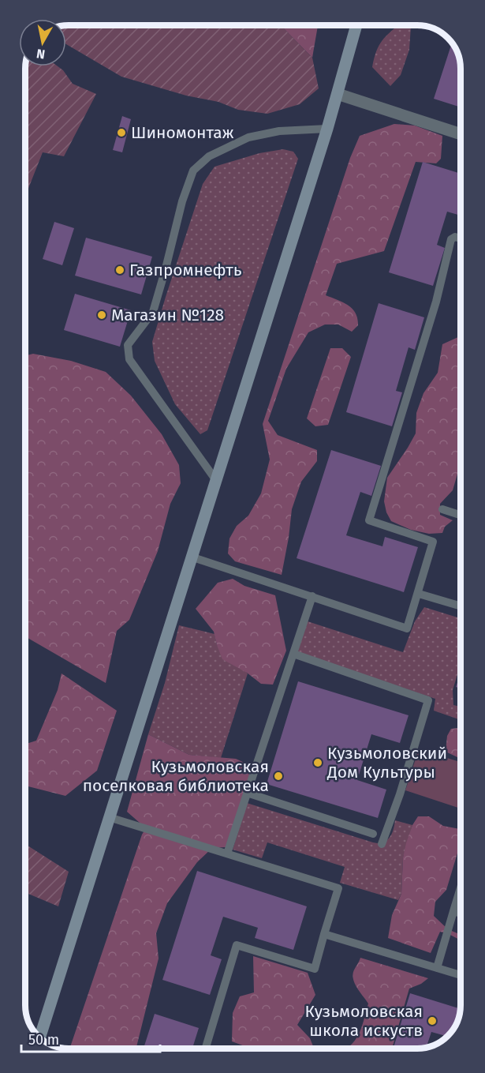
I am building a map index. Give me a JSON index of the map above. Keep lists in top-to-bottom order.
{
  "places": [
    "Шиномонтаж",
    "Газпромнефть",
    "Магазин №128",
    "Кузьмоловский Дом Культуры",
    "Кузьмоловская поселковая библиотека",
    "Кузьмоловская школа искуств"
  ],
  "scale_bar": "50 m",
  "north": "bottom"
}
